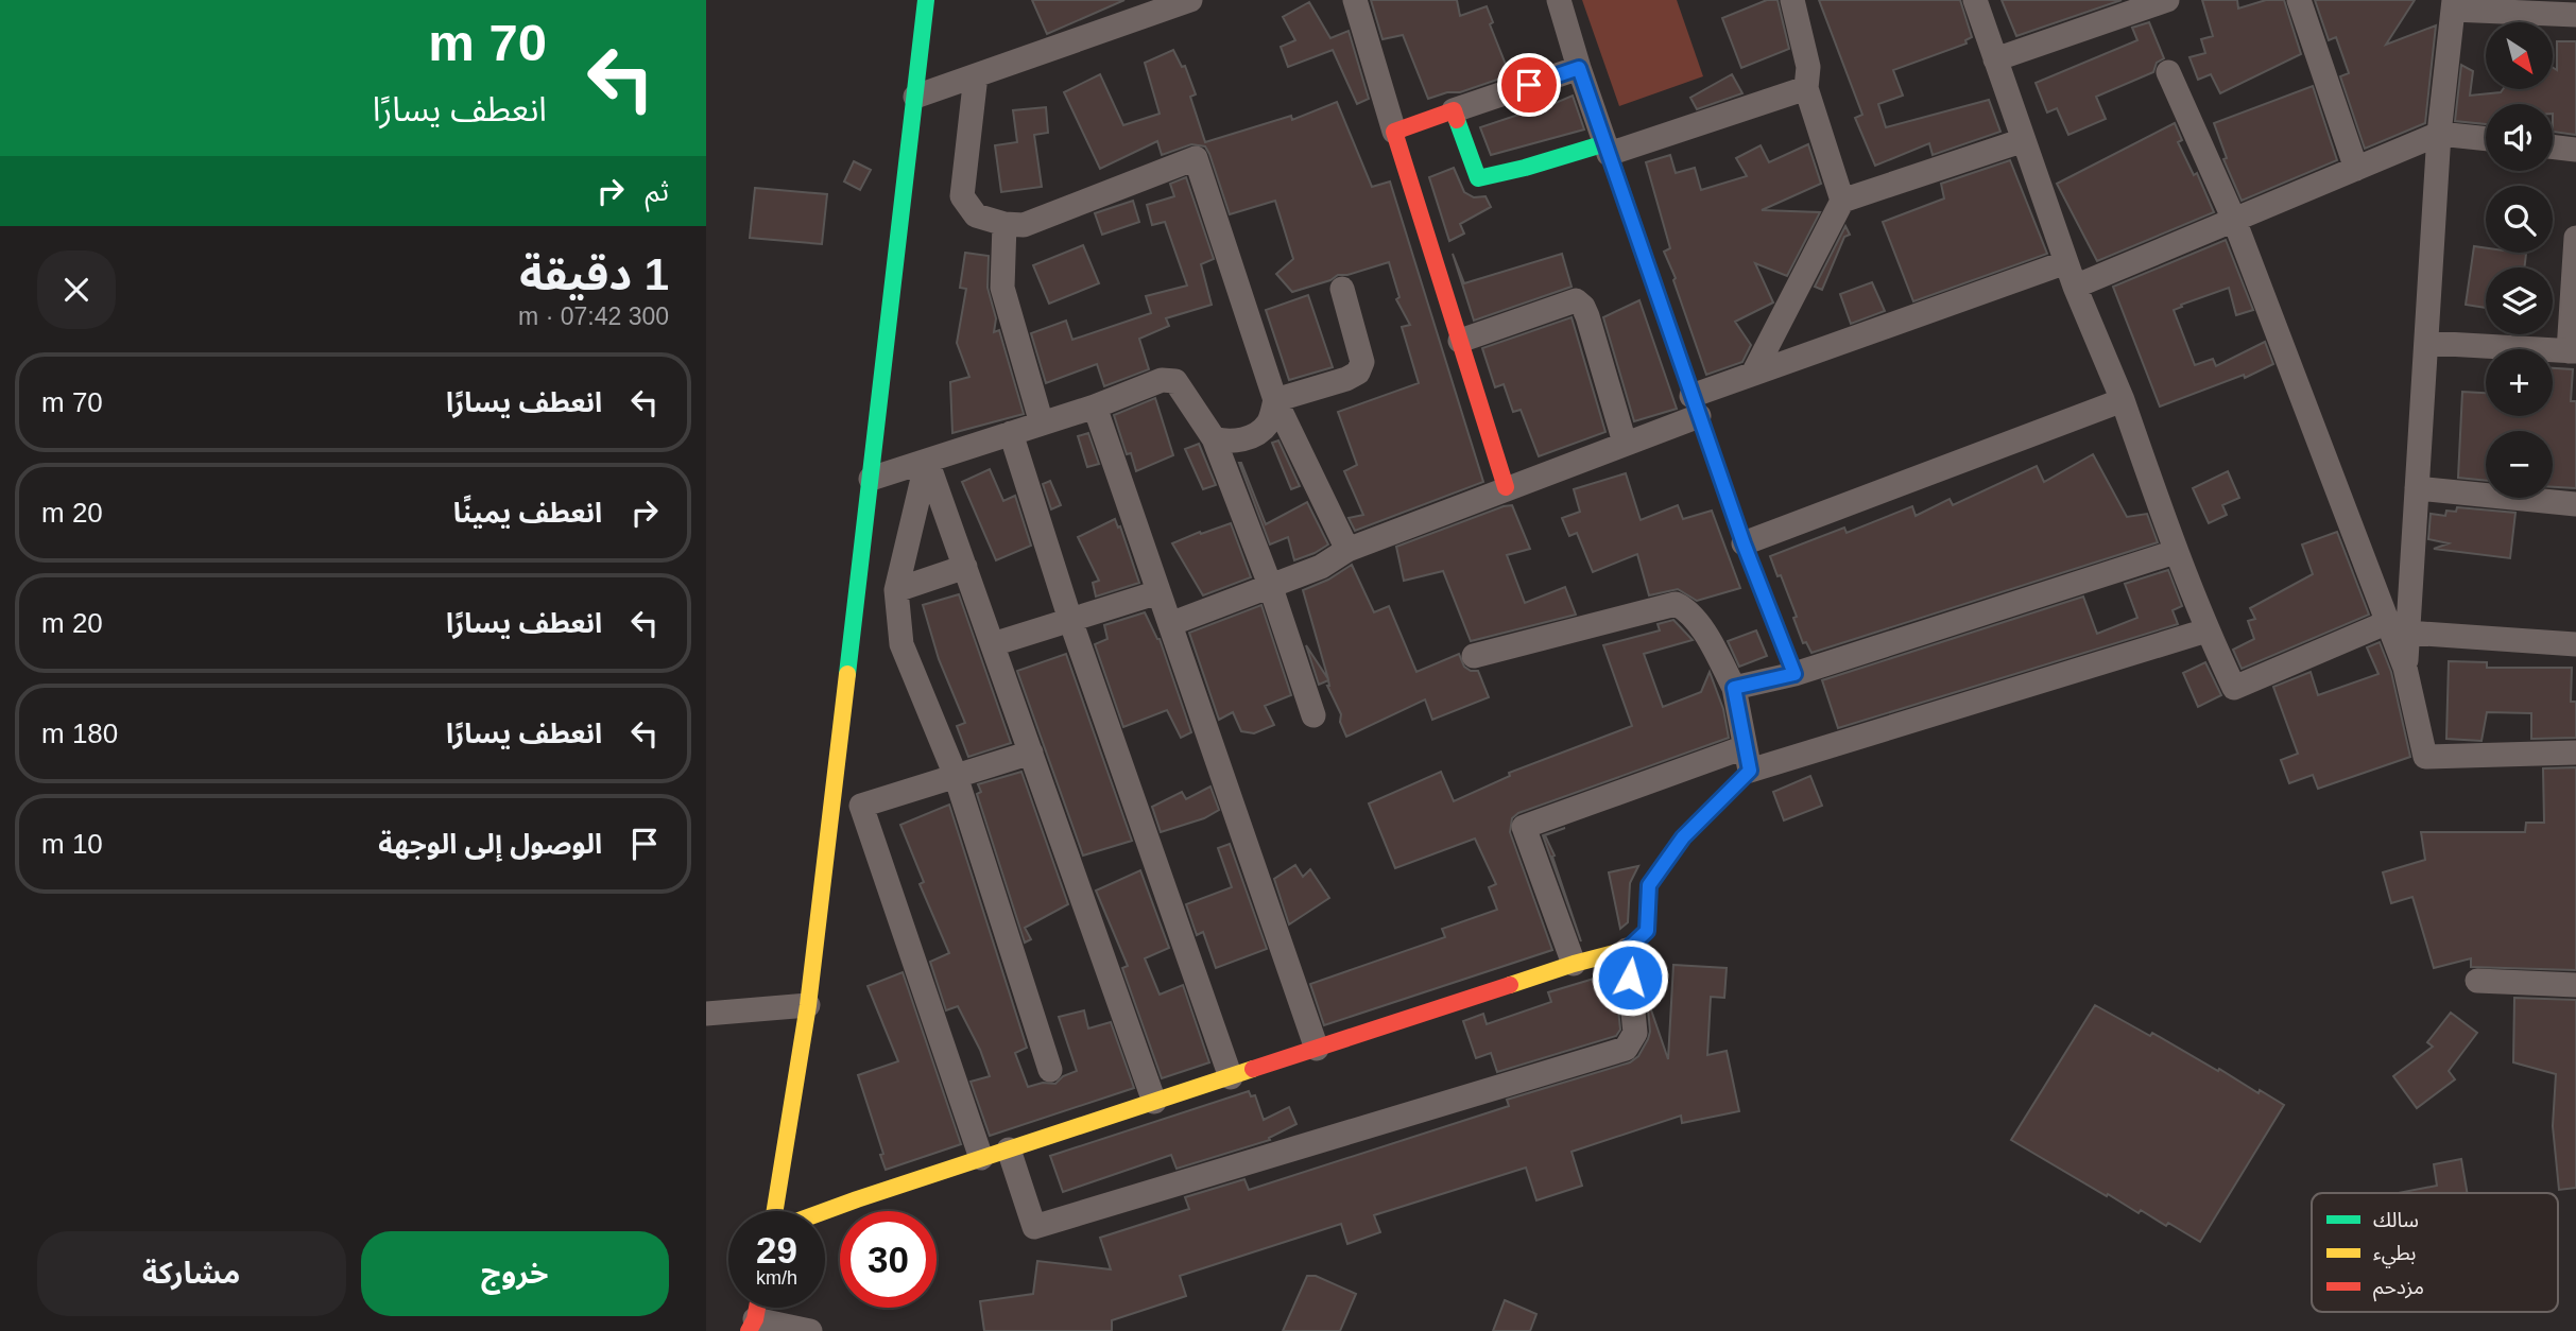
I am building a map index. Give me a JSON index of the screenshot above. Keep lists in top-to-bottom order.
{
  "legend": ["سالك", "بطيء", "مزدحم"],
  "north": "bottom right",
  "page": {
    "turn": ["70 m", "انعطف يسارًا"],
    "map_buttons": ["+", "−"],
    "then": "ثم",
    "heading": ["1 دقيقة", "300 m · 07:42"],
    "list": [
      {
        "name": "انعطف يسارًا",
        "value": "70 m"
      },
      {
        "name": "انعطف يمينًا",
        "value": "20 m"
      },
      {
        "name": "انعطف يسارًا",
        "value": "20 m"
      },
      {
        "name": "انعطف يسارًا",
        "value": "180 m"
      },
      {
        "name": "الوصول إلى الوجهة",
        "value": "10 m"
      }
    ],
    "speed": "29 km/h",
    "limit": "30",
    "buttons": ["خروج", "مشاركة"]
  }
}
